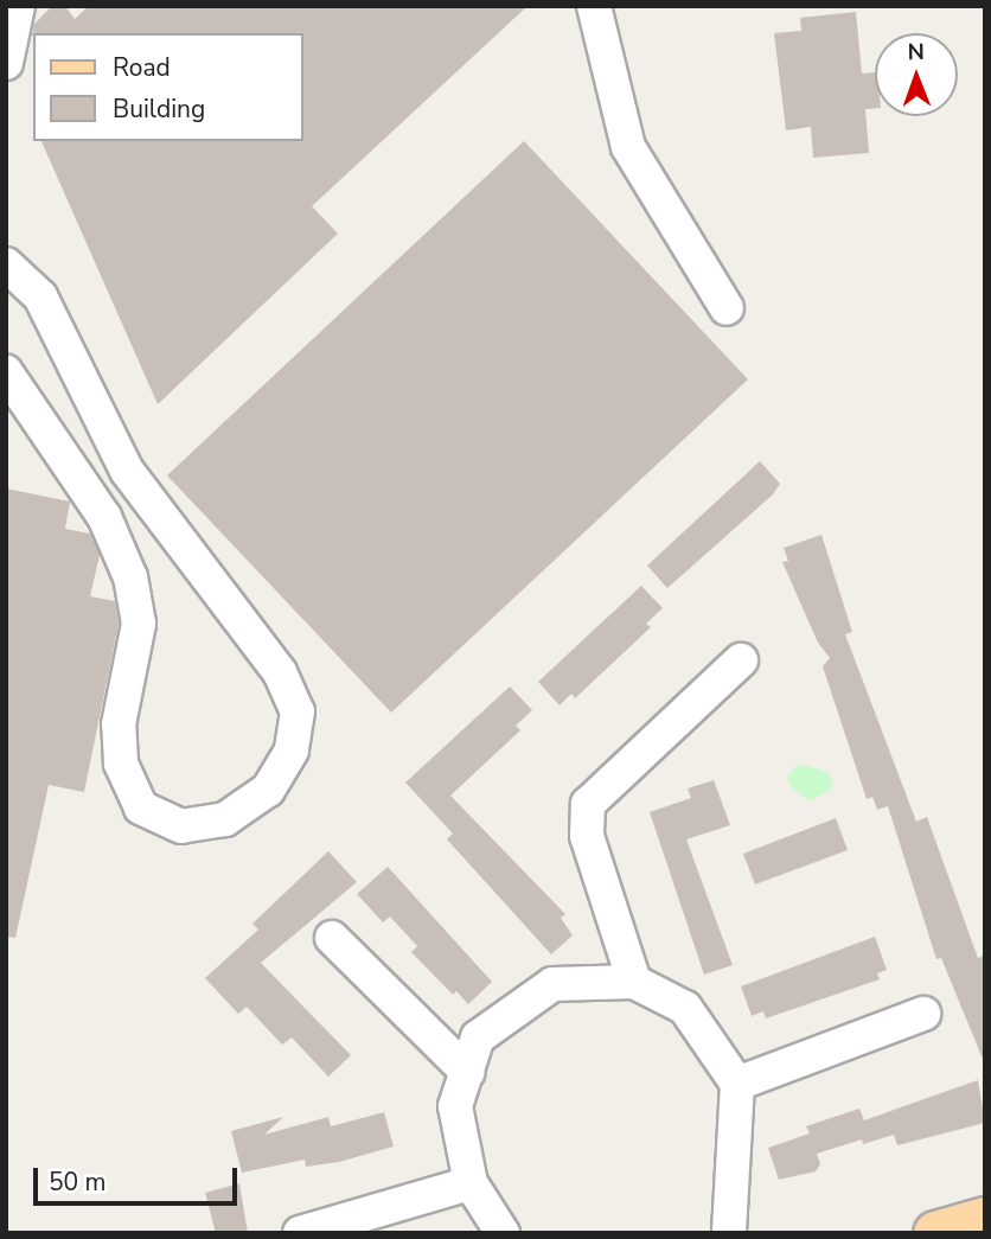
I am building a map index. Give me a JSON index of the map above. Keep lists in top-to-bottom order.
{
  "legend": ["Road", "Building"],
  "scale_bar": "50 m",
  "north": "top"
}
